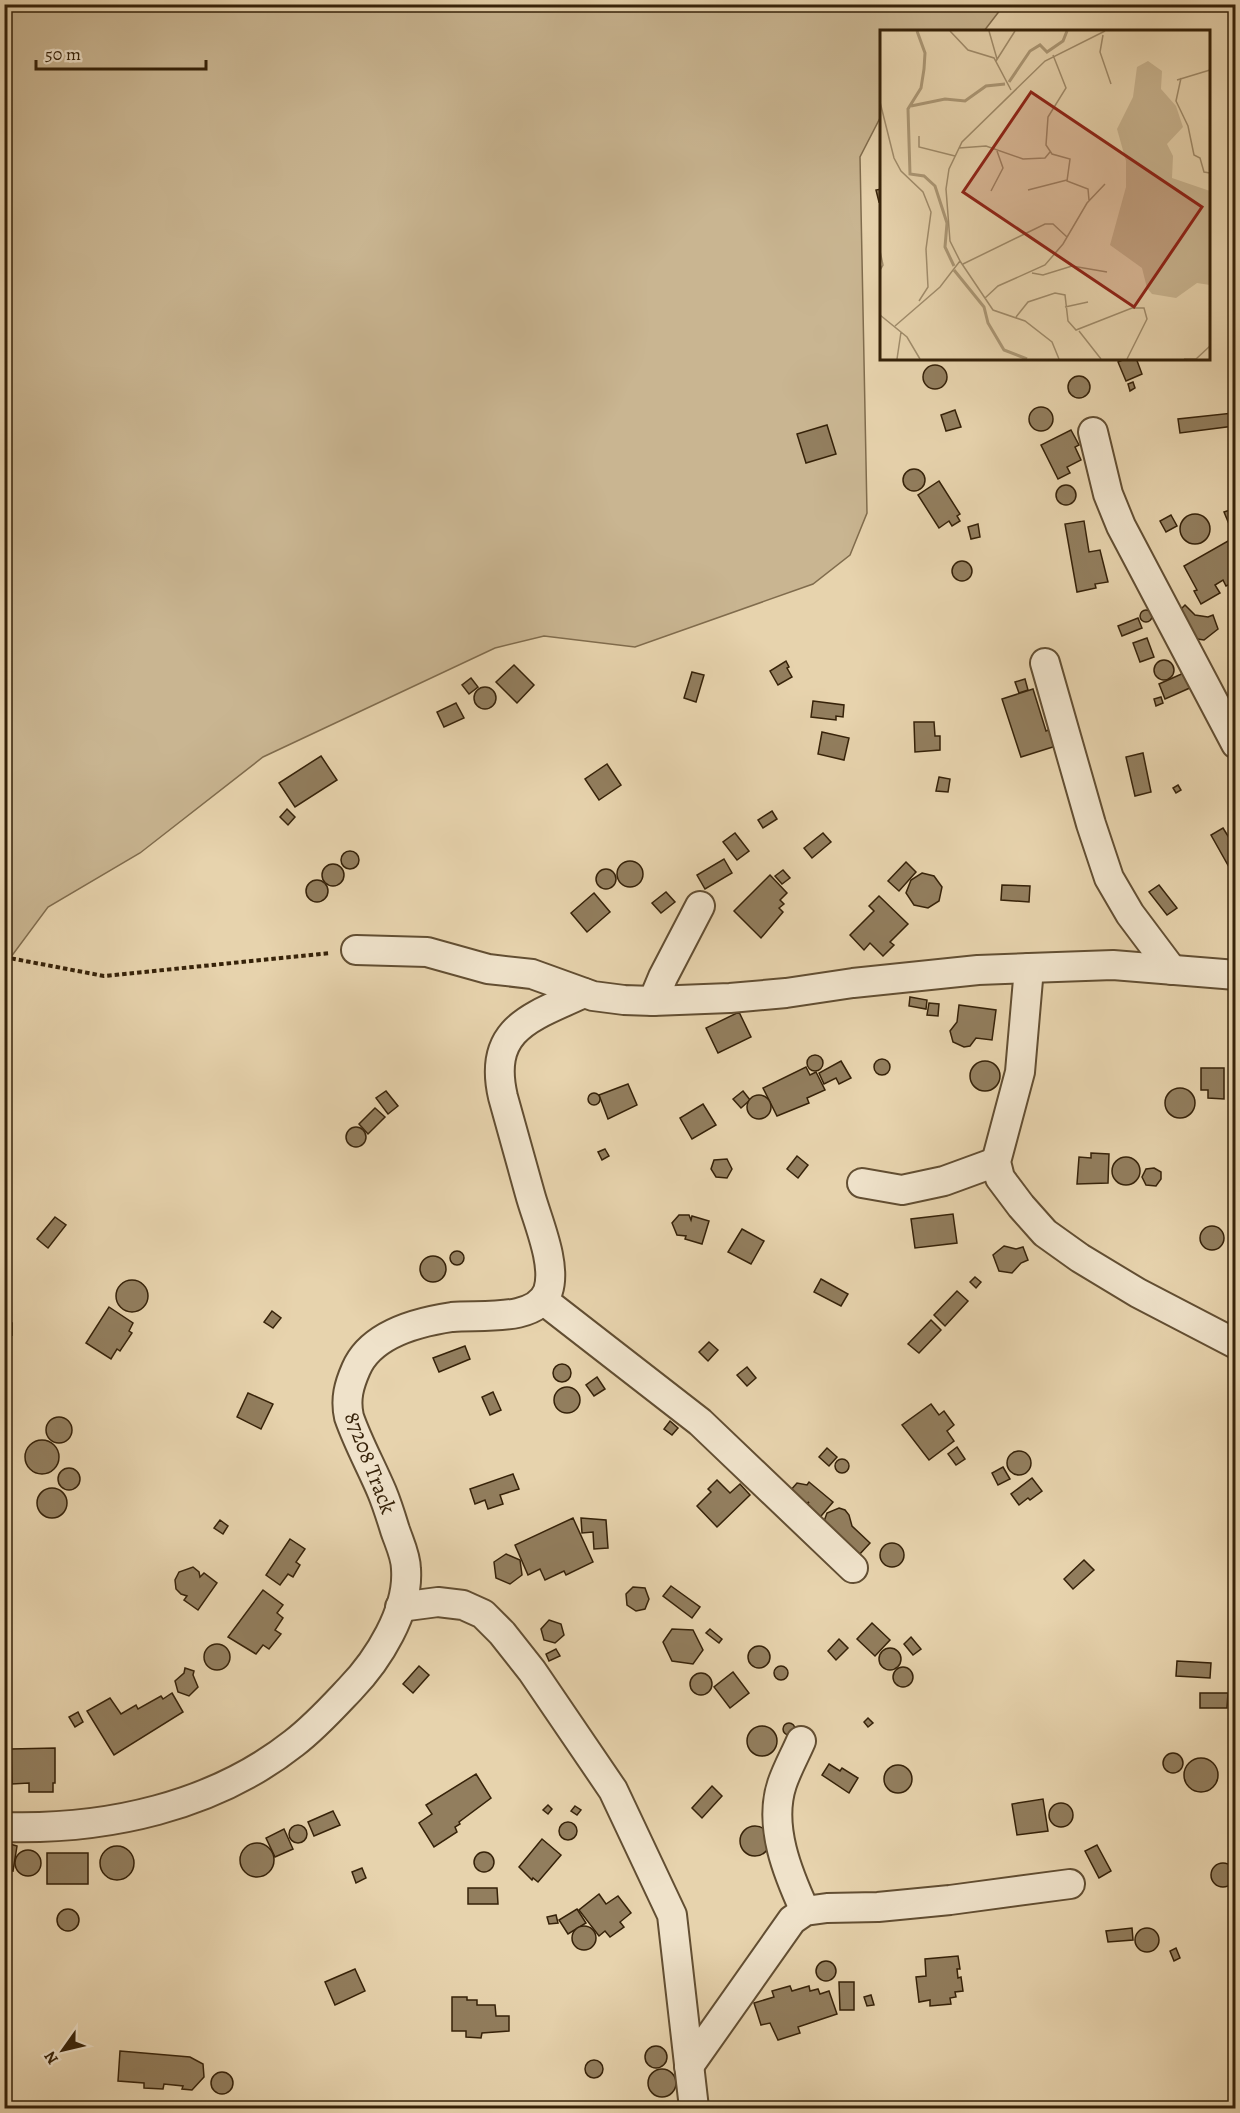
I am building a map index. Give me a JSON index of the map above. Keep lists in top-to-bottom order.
{
  "streets": {
    "street": ["87208 Track"]
  },
  "scale_bar": "50 m",
  "north": "bottom left"
}
